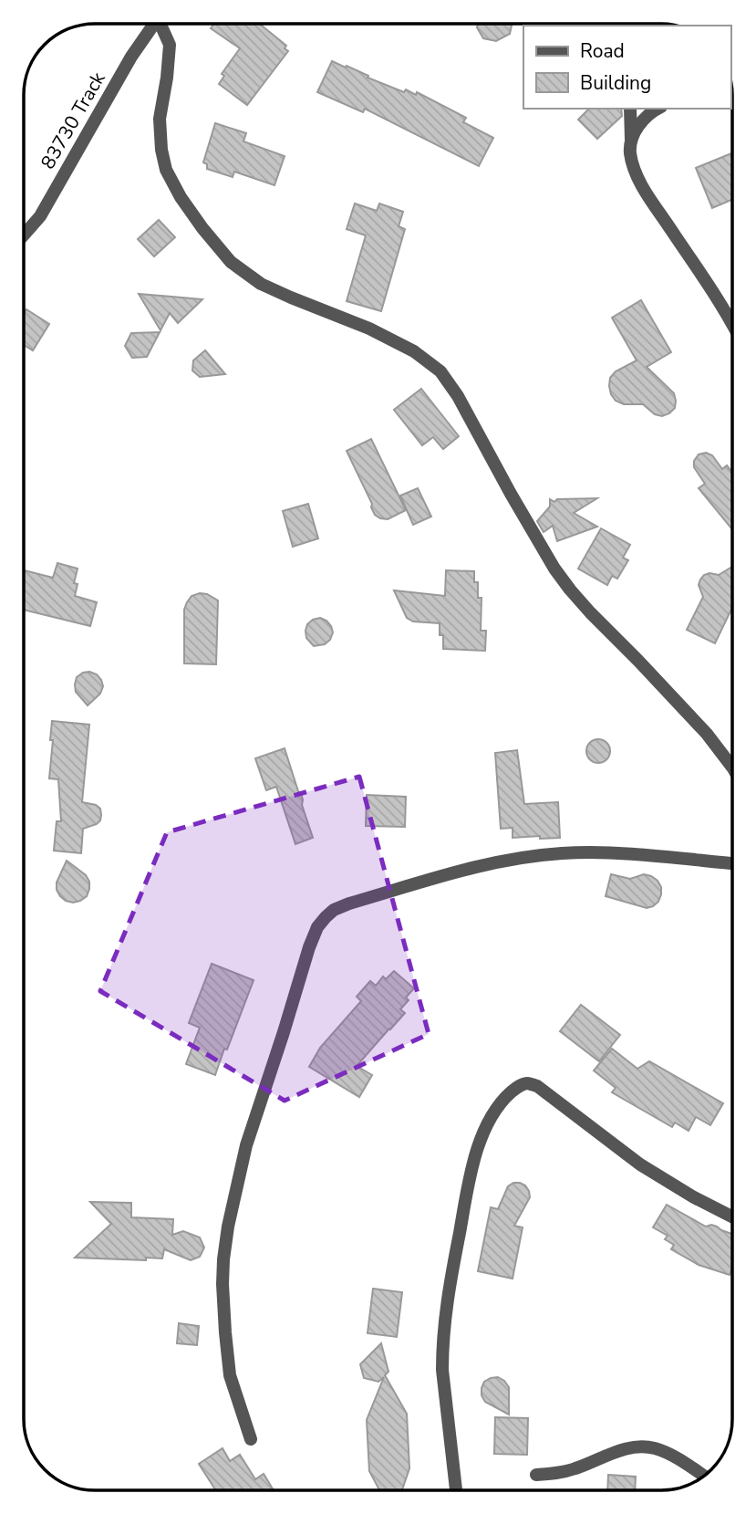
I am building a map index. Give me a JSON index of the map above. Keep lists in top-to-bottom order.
{
  "streets": {
    "street": ["83730 Track"]
  },
  "legend": ["Road", "Building"]
}
